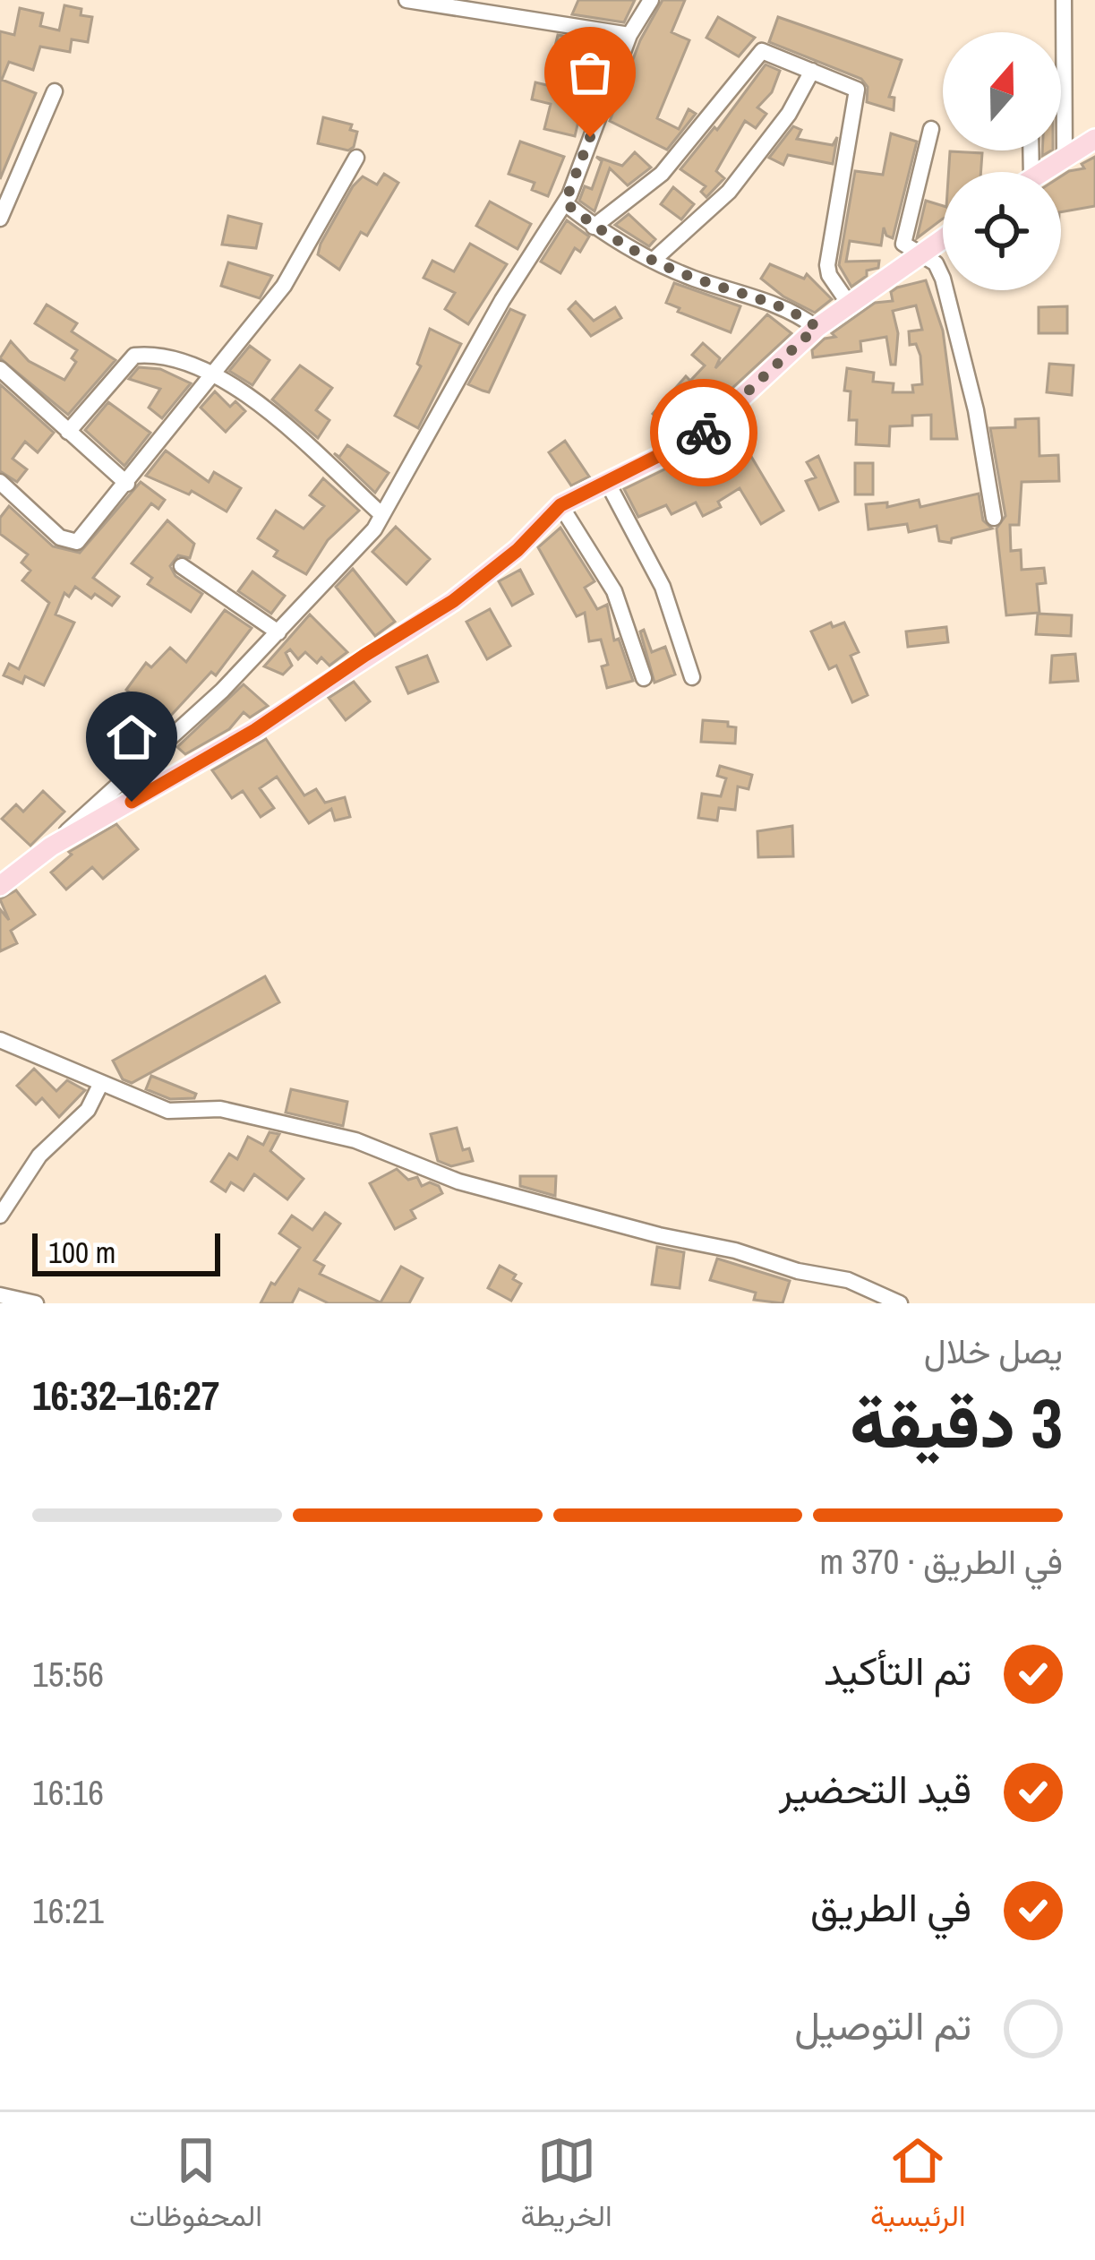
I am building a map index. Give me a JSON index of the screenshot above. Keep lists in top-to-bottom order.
{
  "scale_bar": "100 m",
  "north": "top",
  "page": {
    "scale": "100 m",
    "heading": ["3 دقيقة", "يصل خلال", "16:27–16:32"],
    "bar": "في الطريق · 370 m",
    "list": [
      ["تم التأكيد", "15:56"],
      ["قيد التحضير", "16:16"],
      ["في الطريق", "16:21"],
      "تم التوصيل"
    ],
    "tabs": ["الرئيسية", "الخريطة", "المحفوظات"]
  }
}
